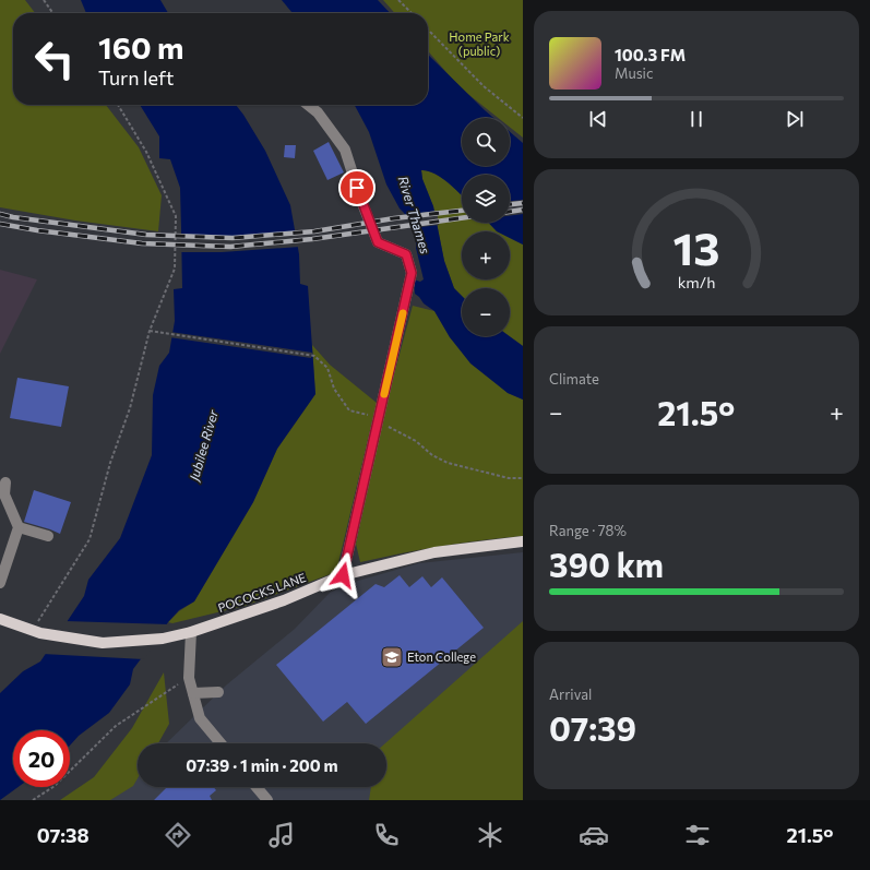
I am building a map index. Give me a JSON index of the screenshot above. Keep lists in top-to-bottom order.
{
  "streets": {
    "main road": ["POCOCKS LANE"]
  },
  "water": ["River Thames", "Jubilee River"],
  "parks": ["Home Park (public)"],
  "places": {
    "school or university": ["Eton College"]
  },
  "page": {
    "turn": ["160 m", "Turn left"],
    "song": ["100.3 FM", "Music"],
    "map_buttons": ["+", "−"],
    "tile": [
      "Climate",
      ["Range · 78%", "390 km"],
      ["Arrival", "07:39"]
    ],
    "heat": ["−", "21.5°", "+"],
    "limit": "20",
    "trip": "07:39 · 1 min · 200 m",
    "tabs": ["07:38", "21.5°"],
    "gauge": ["13", "km/h"]
  }
}
